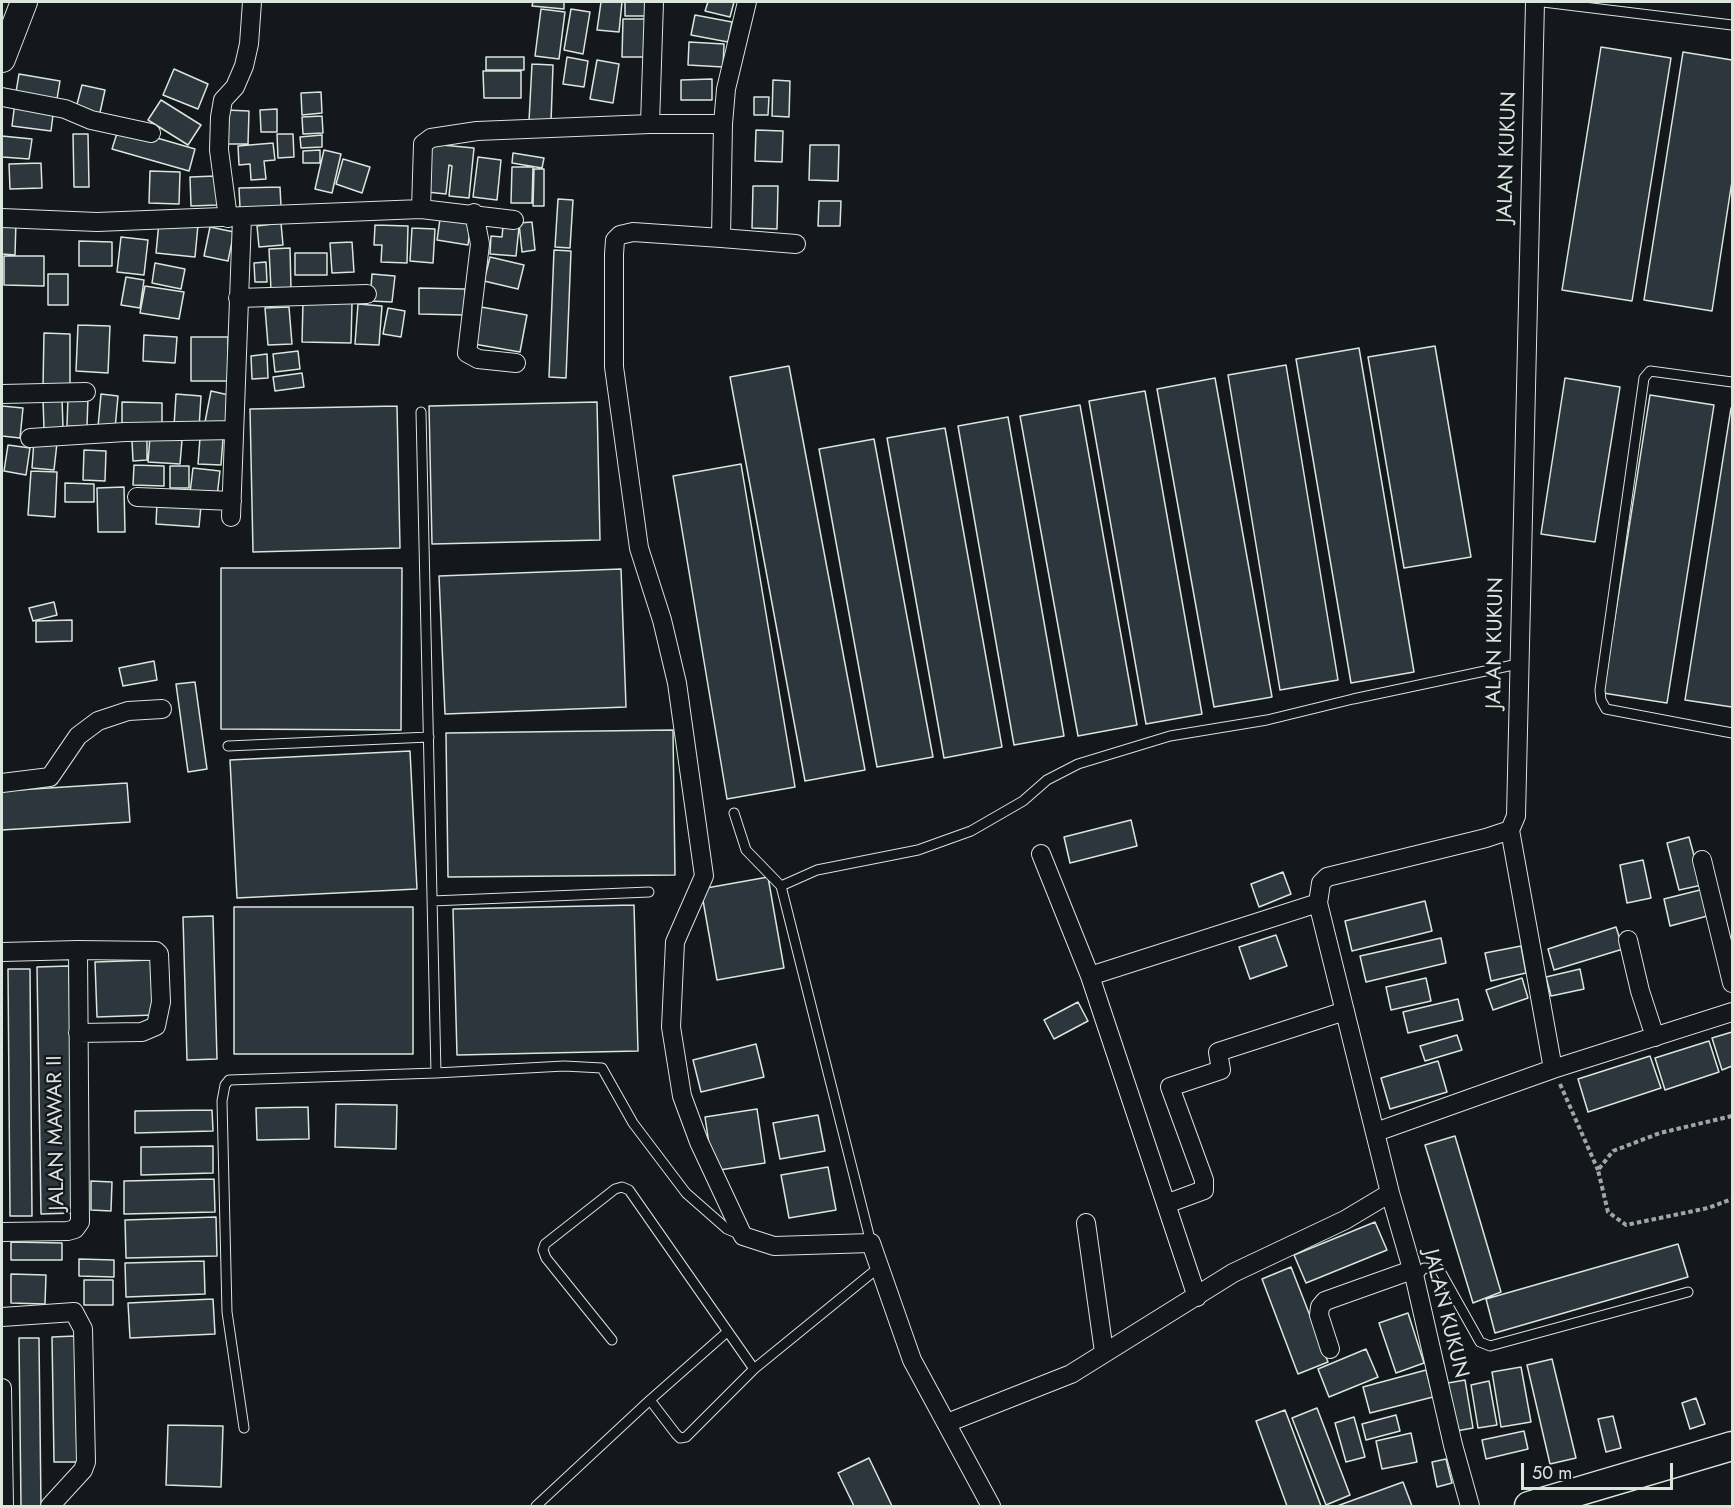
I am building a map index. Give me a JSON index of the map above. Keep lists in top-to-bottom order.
{
  "streets": {
    "street": ["JALAN KUKUN", "JALAN MAWAR II"]
  },
  "scale_bar": "50 m"
}
